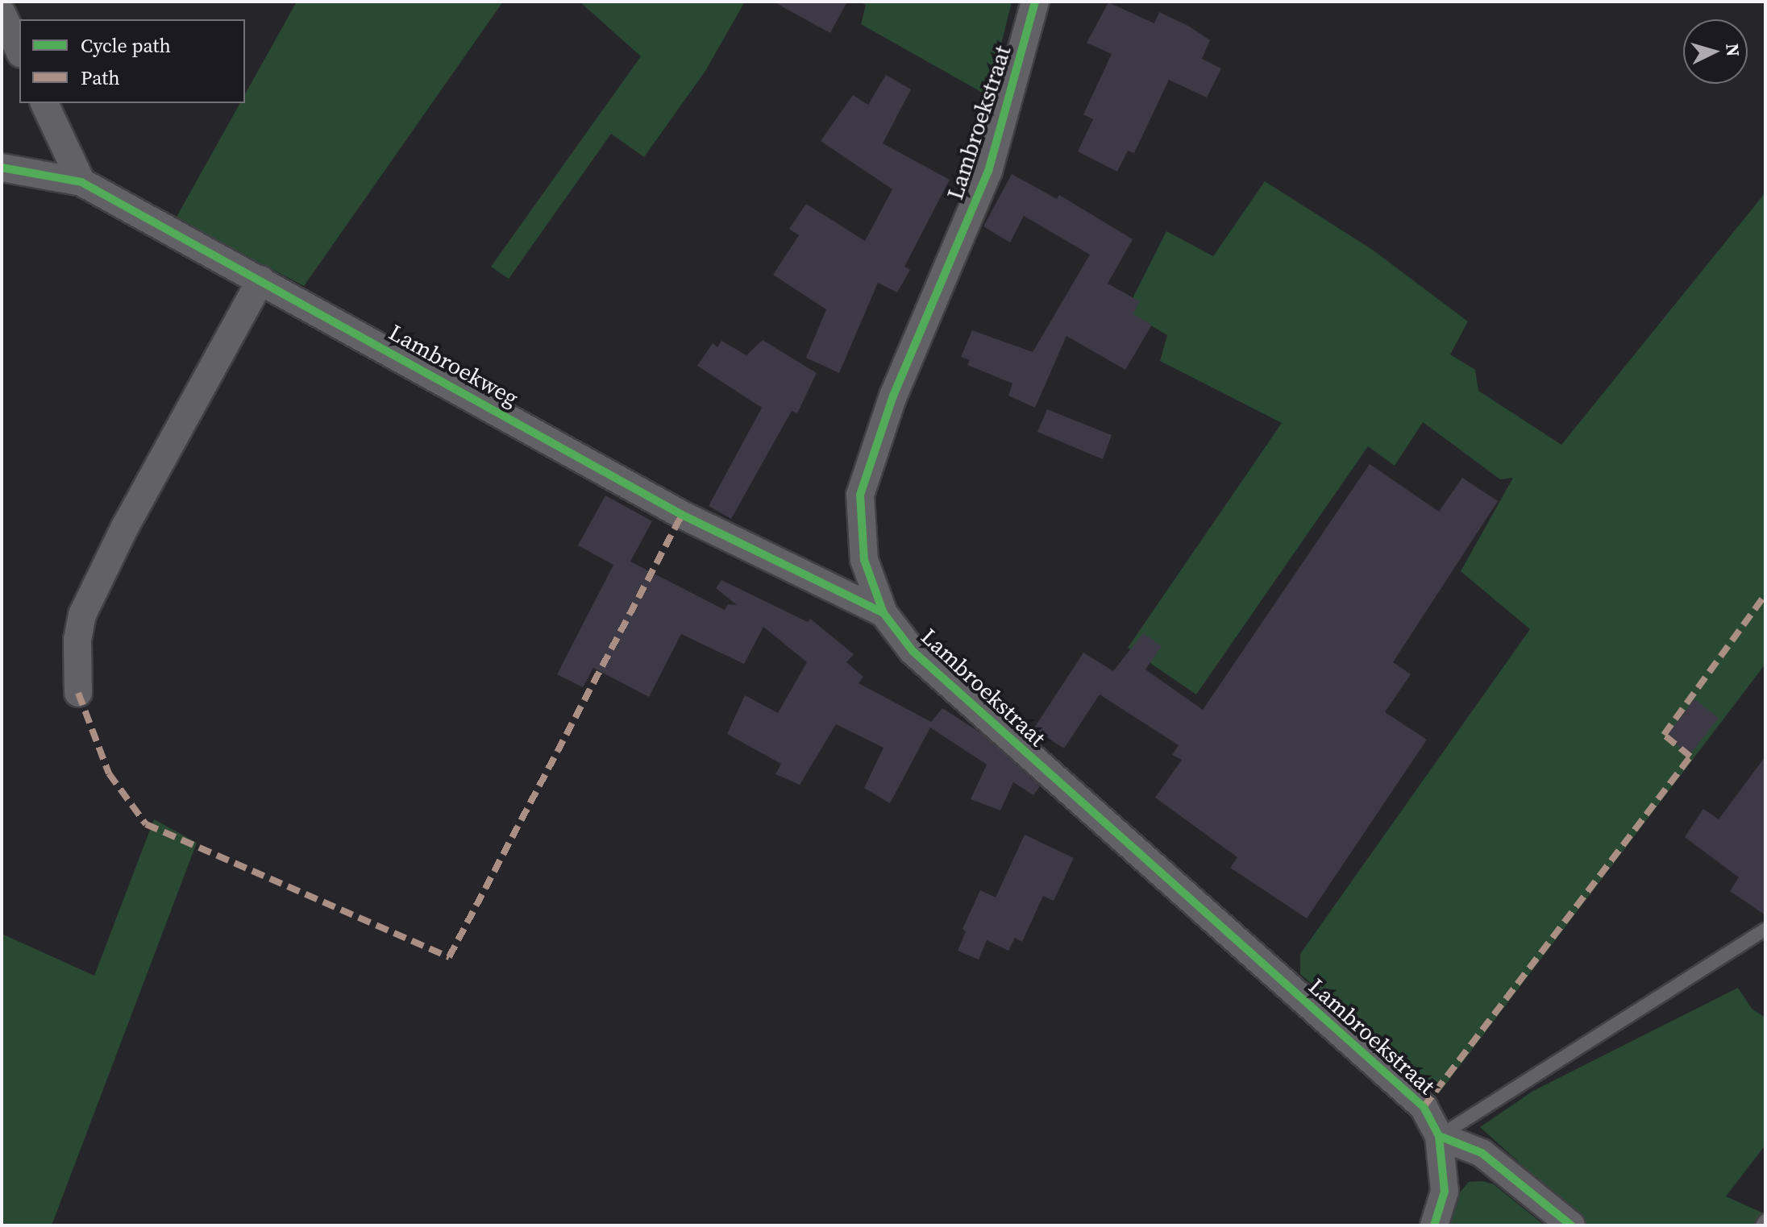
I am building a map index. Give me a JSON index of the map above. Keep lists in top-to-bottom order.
{
  "streets": {
    "street": ["Lambroekstraat", "Lambroekweg"]
  },
  "crossings": [
    ["Lambroekstraat", "Lambroekweg"]
  ],
  "legend": ["Cycle path", "Path"],
  "north": "right"
}
